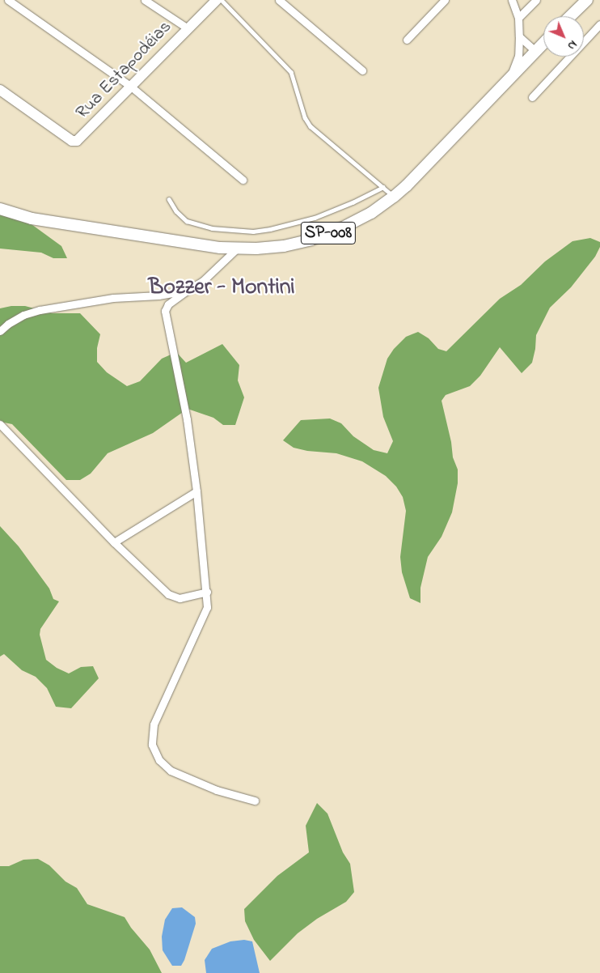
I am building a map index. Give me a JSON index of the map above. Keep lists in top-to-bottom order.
{
  "streets": {
    "main road": ["SP-008"],
    "street": ["Rua Estapodéias"]
  },
  "districts": ["Bozzer - Montini"],
  "north": "bottom right"
}
